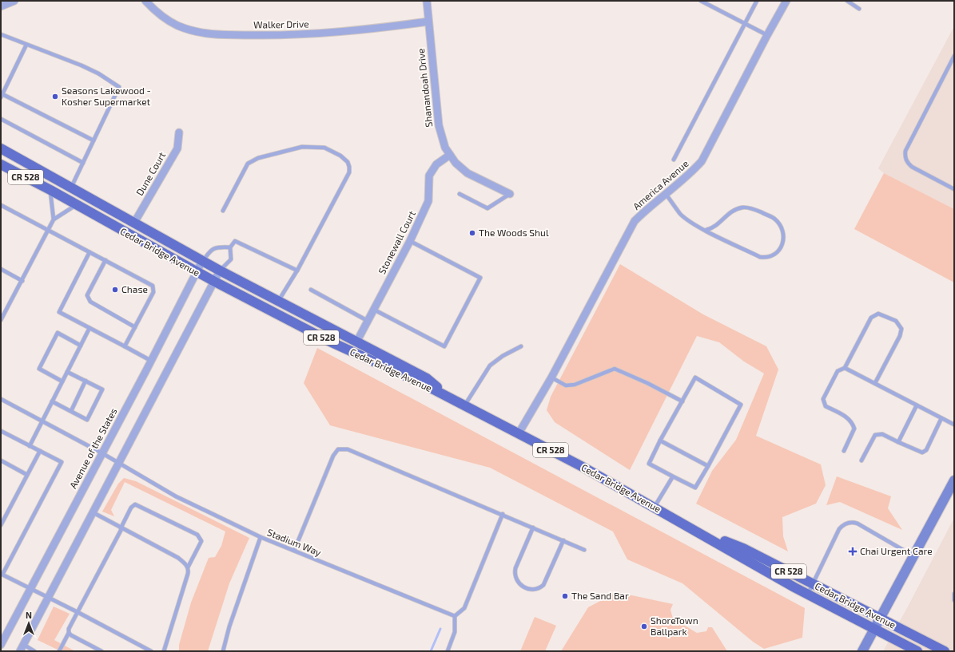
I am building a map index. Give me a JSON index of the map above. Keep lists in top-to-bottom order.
{
  "streets": {
    "main road": ["CR 528", "Cedar Bridge Avenue"],
    "street": [
      "Walker Drive",
      "Shanandoah Drive",
      "Dune Court",
      "America Avenue",
      "Stonewall Court",
      "Avenue of the States"
    ],
    "lane": ["Stadium Way"]
  },
  "crossings": [
    ["Walker Drive", "Shanandoah Drive"],
    ["Shanandoah Drive", "Stonewall Court"],
    ["America Avenue", "Cedar Bridge Avenue"],
    ["Cedar Bridge Avenue", "Avenue of the States"],
    ["Avenue of the States", "Stadium Way"]
  ],
  "places": {
    "other": [
      "Seasons Lakewood - Kosher Supermarket",
      "The Woods Shul",
      "Chase",
      "The Sand Bar",
      "ShoreTown Ballpark"
    ],
    "health": ["Chai Urgent Care"]
  },
  "north": "top"
}
